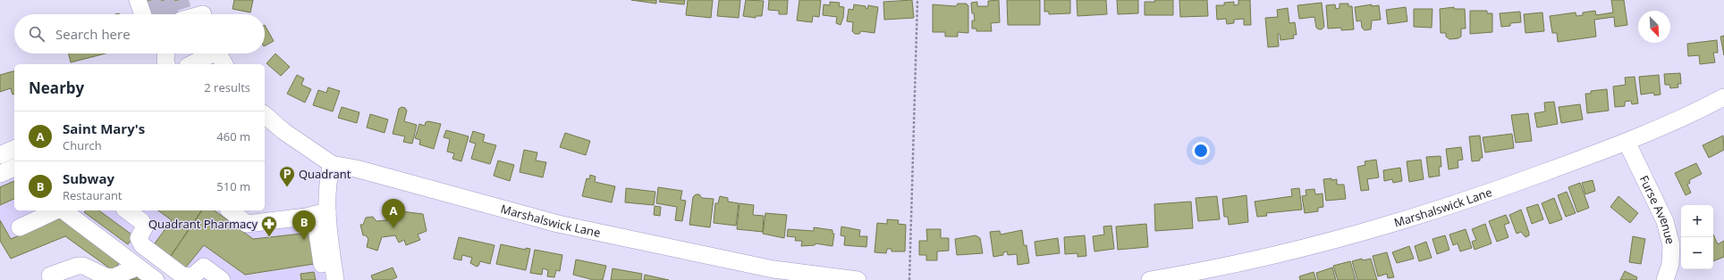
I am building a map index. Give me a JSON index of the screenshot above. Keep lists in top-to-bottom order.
{
  "streets": {
    "street": ["Marshalswick Lane", "Furse Avenue"]
  },
  "crossings": [
    ["Marshalswick Lane", "Furse Avenue"]
  ],
  "places": {
    "parking": ["Quadrant"],
    "pharmacy": ["Quadrant Pharmacy"]
  },
  "north": "bottom right",
  "page": {
    "search": "Search here",
    "heading": ["Nearby", "2 results"],
    "list": [
      {
        "mark": "A",
        "name": "Saint Mary's",
        "note": "Church",
        "value": "460 m"
      },
      {
        "mark": "B",
        "name": "Subway",
        "note": "Restaurant",
        "value": "510 m"
      }
    ],
    "pins": ["A", "B"],
    "map_buttons": ["+", "−"]
  }
}
